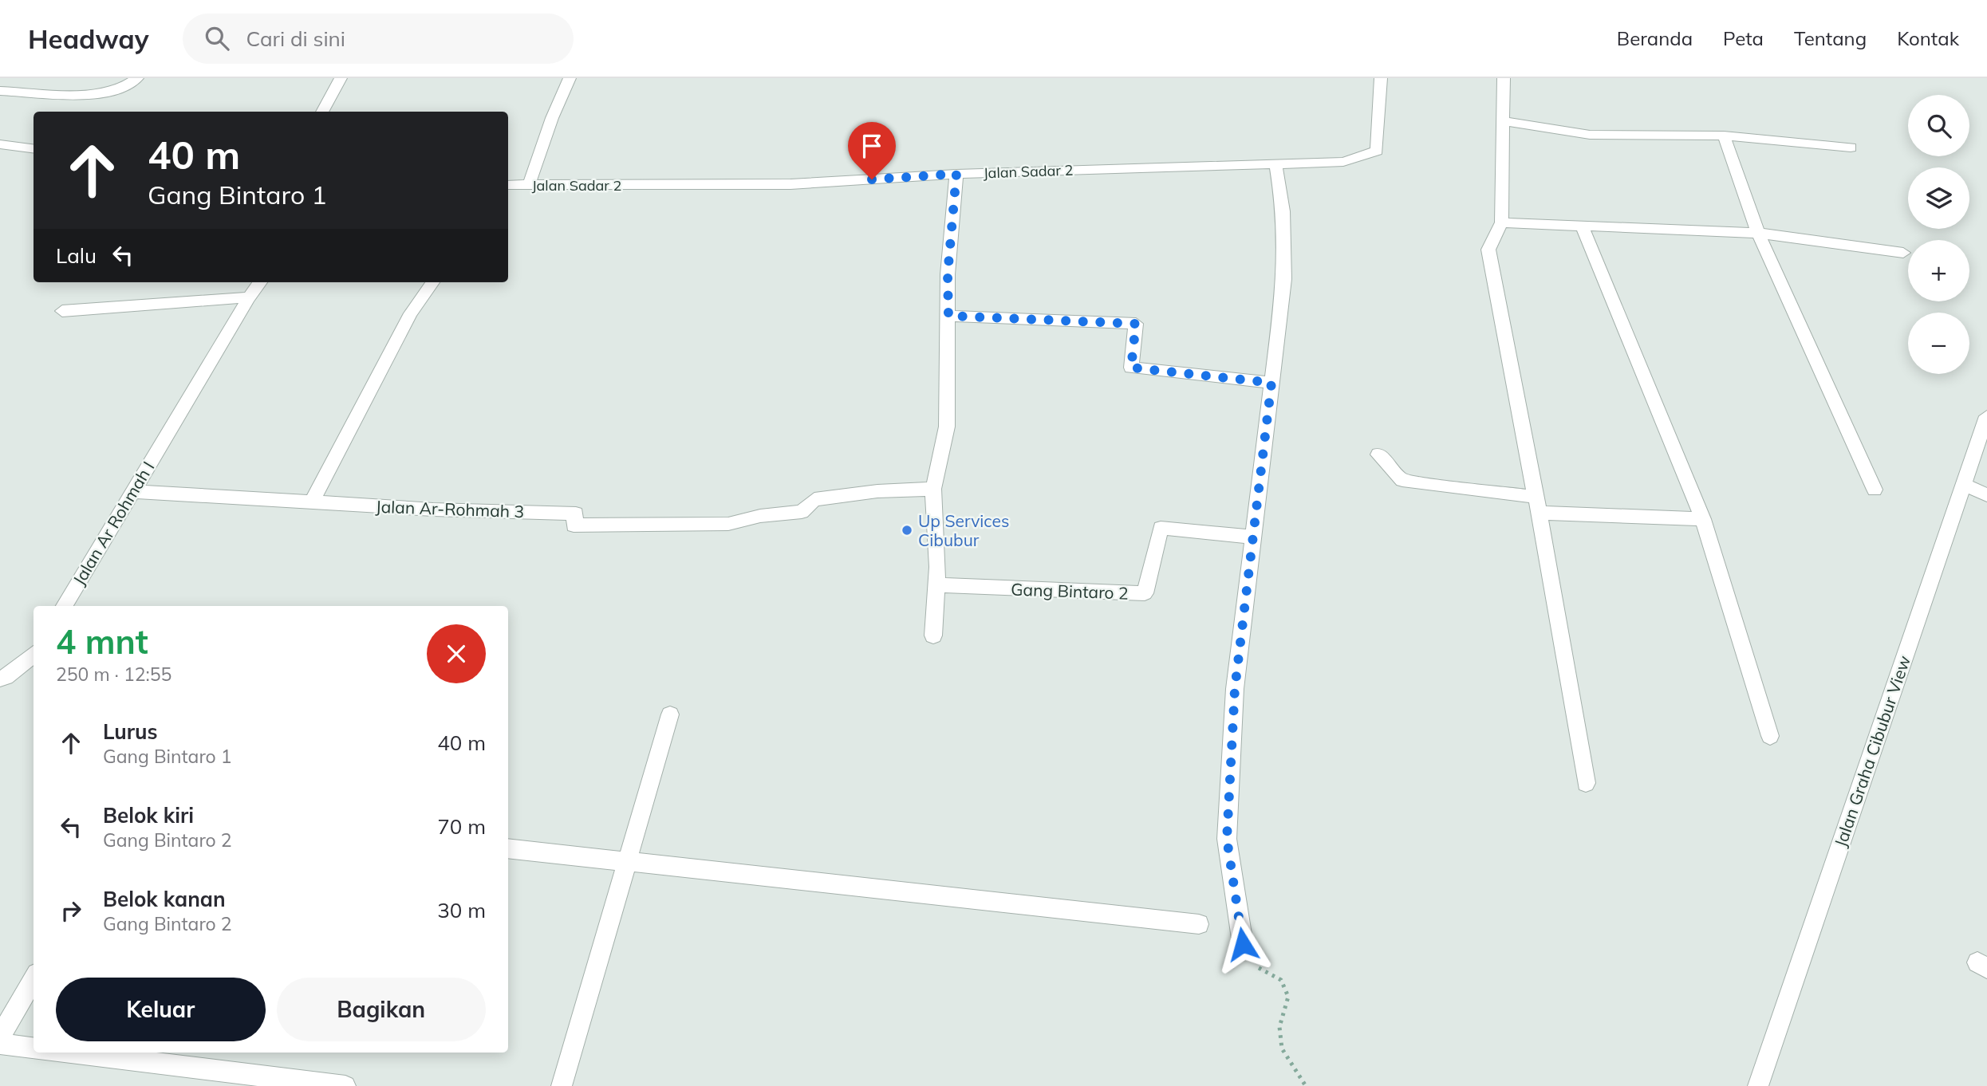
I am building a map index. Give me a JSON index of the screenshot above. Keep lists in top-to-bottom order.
{
  "streets": {
    "street": [
      "Jalan Sadar 2",
      "Jalan Ar-Rohmah 3",
      "Jalan Ar Rohmah I",
      "Gang Bintaro 2",
      "Jalan Graha Cibubur View"
    ]
  },
  "crossings": [
    ["Jalan Ar-Rohmah 3", "Jalan Ar Rohmah I"]
  ],
  "places": ["Up Services Cibubur"],
  "page": {
    "header": "Headway",
    "search": "Cari di sini",
    "nav": [
      "Beranda",
      "Peta",
      "Tentang",
      "Kontak"
    ],
    "map_buttons": ["+", "−"],
    "turn": ["40 m", "Gang Bintaro 1"],
    "then": "Lalu",
    "heading": ["4 mnt", "250 m · 12:55"],
    "list": [
      {
        "name": "Lurus",
        "note": "Gang Bintaro 1",
        "value": "40 m"
      },
      {
        "name": "Belok kiri",
        "note": "Gang Bintaro 2",
        "value": "70 m"
      },
      {
        "name": "Belok kanan",
        "note": "Gang Bintaro 2",
        "value": "30 m"
      }
    ],
    "buttons": ["Keluar", "Bagikan"]
  }
}
